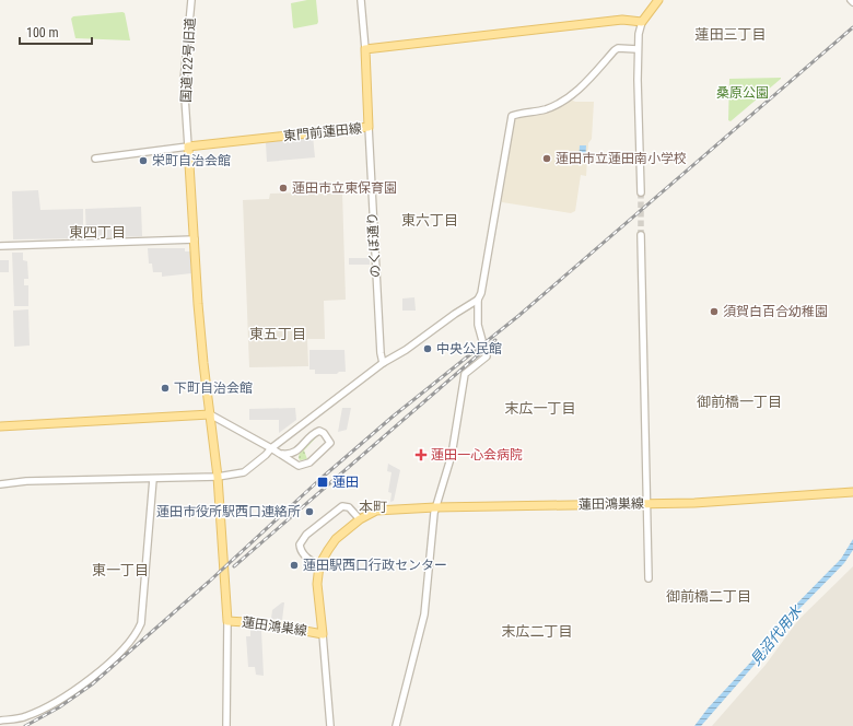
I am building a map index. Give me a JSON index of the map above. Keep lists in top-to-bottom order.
{
  "streets": {
    "main road": ["東門前蓮田線", "蓮田鴻巣線"],
    "street": ["国道122号旧道", "のくぼ通り"]
  },
  "crossings": [
    ["国道122号旧道", "東門前蓮田線"],
    ["東門前蓮田線", "のくぼ通り"]
  ],
  "districts": [
    "蓮田三丁目",
    "東六丁目",
    "東四丁目",
    "東五丁目",
    "御前橋一丁目",
    "末広一丁目",
    "本町",
    "東一丁目",
    "御前橋二丁目",
    "末広二丁目"
  ],
  "water": ["見沼代用水"],
  "parks": ["桑原公園"],
  "places": {
    "other": [
      "蓮田市立蓮田南小学校",
      "栄町自治会館",
      "蓮田市立東保育園",
      "須賀白百合幼稚園",
      "中央公民館",
      "下町自治会館",
      "蓮田市役所駅西口連絡所",
      "蓮田駅西口行政センター"
    ],
    "health": ["蓮田一心会病院"],
    "transit": ["蓮田"]
  },
  "scale_bar": "100 m"
}
